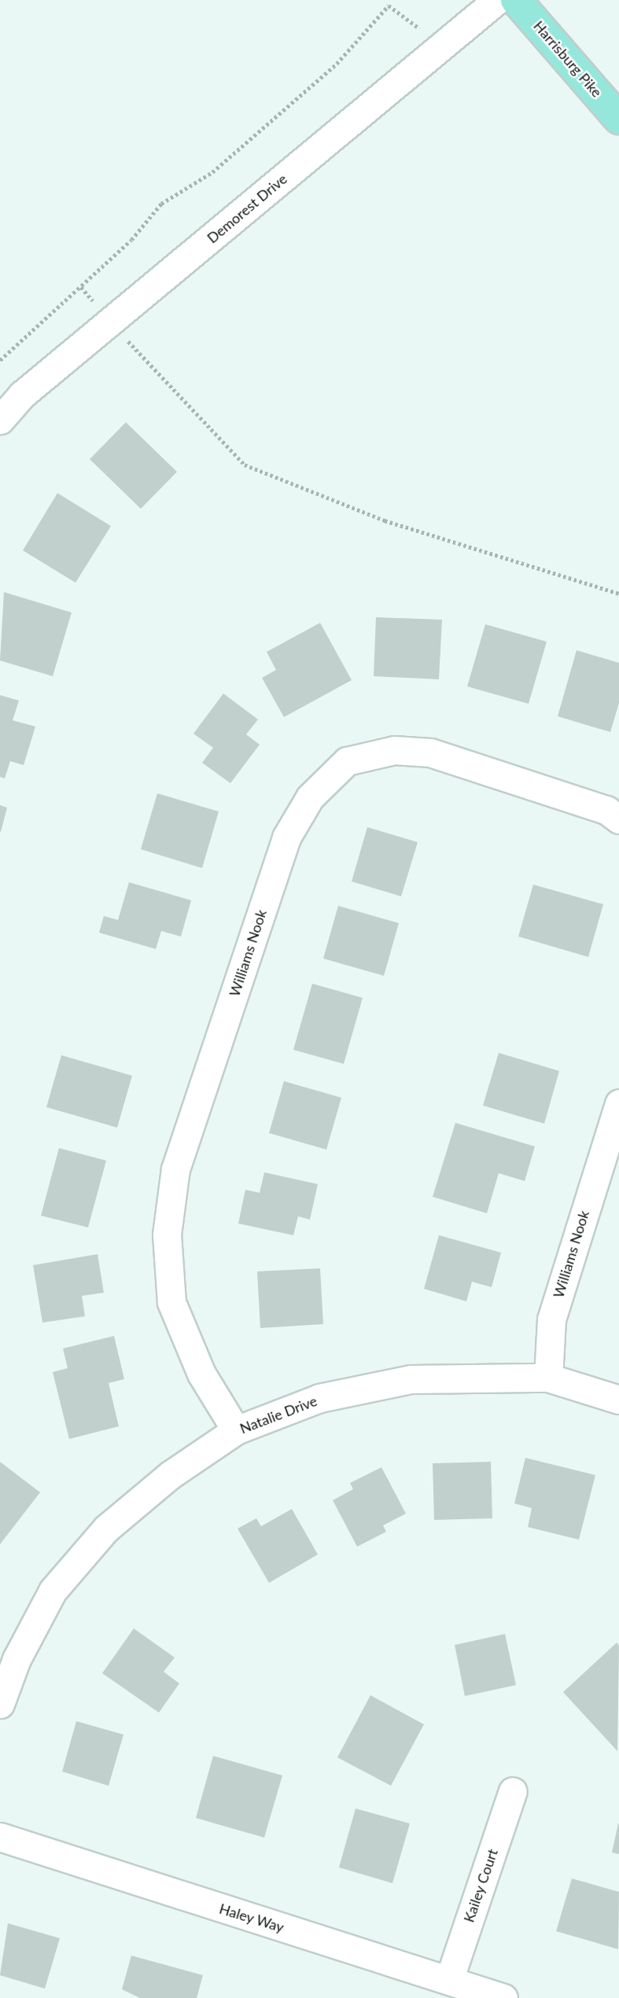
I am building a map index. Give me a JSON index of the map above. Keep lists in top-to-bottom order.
{
  "streets": {
    "main road": ["Harrisburg Pike"],
    "street": [
      "Demorest Drive",
      "Williams Nook",
      "Natalie Drive",
      "Kailey Court",
      "Haley Way"
    ]
  },
  "crossings": [
    ["Williams Nook", "Natalie Drive"],
    ["Kailey Court", "Haley Way"]
  ]
}
